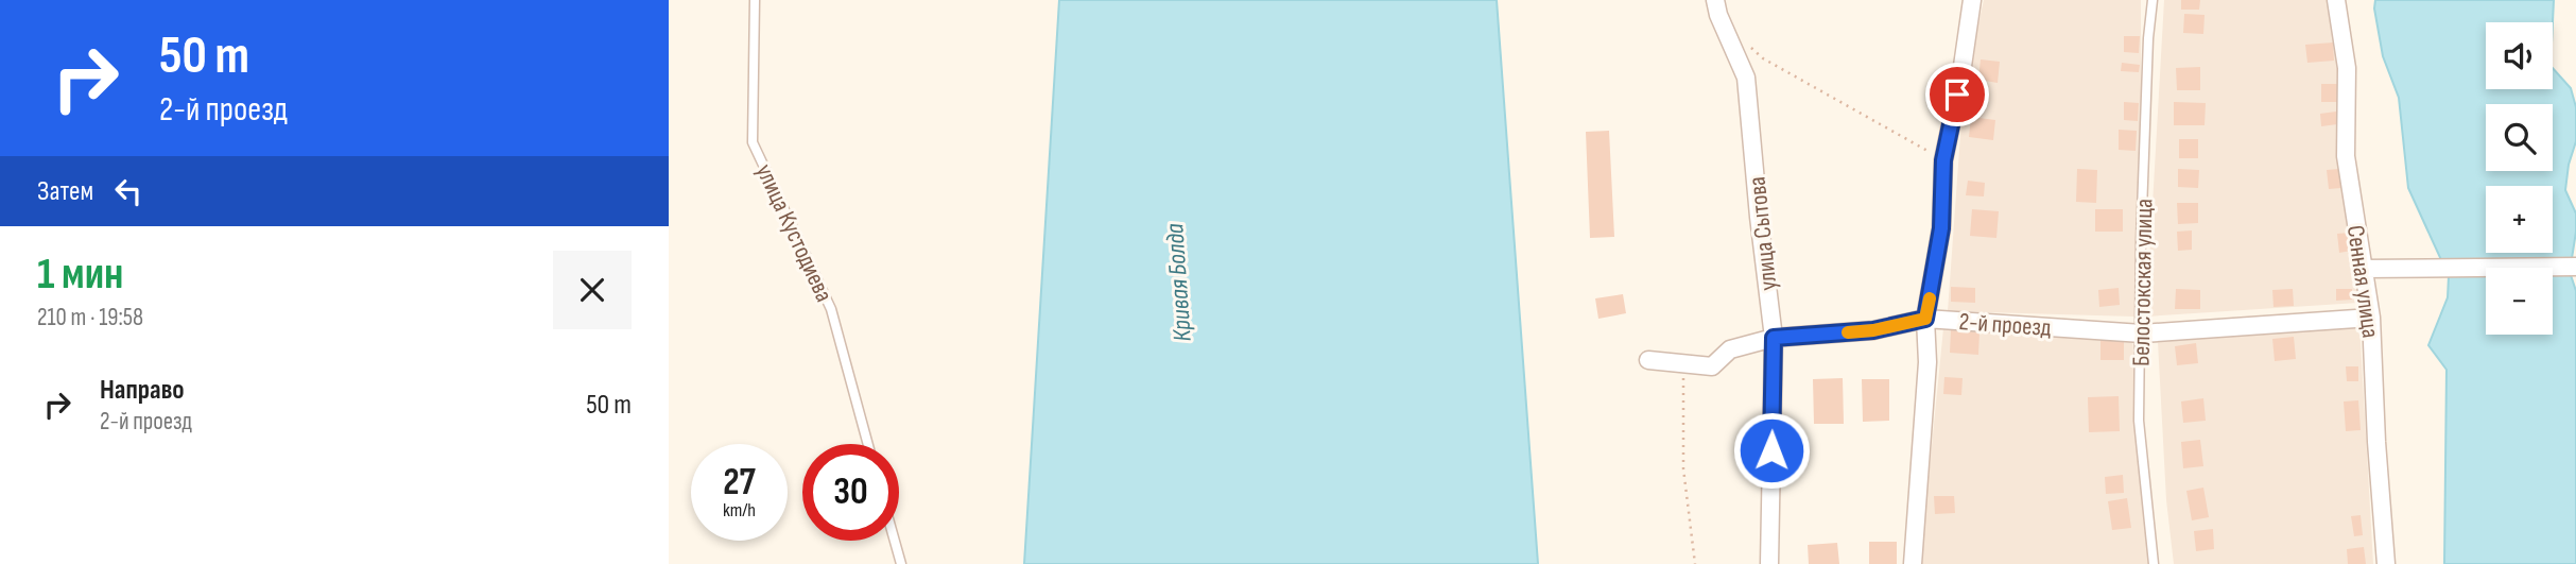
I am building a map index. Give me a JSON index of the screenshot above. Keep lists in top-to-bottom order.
{
  "streets": {
    "street": ["улица Сытова", "Сенная улица", "2-й проезд"],
    "lane": ["улица Кустодиева", "Белостокская улица"]
  },
  "crossings": [
    ["улица Сытова", "2-й проезд"],
    ["Сенная улица", "2-й проезд"],
    ["Белостокская улица", "2-й проезд"]
  ],
  "water": ["Кривая Болда"],
  "page": {
    "turn": ["50 m", "2-й проезд"],
    "map_buttons": ["+", "−"],
    "then": "Затем",
    "heading": ["1 мин", "210 m · 19:58"],
    "list": [
      {
        "name": "Направо",
        "note": "2-й проезд",
        "value": "50 m"
      }
    ],
    "speed": "27 km/h",
    "limit": "30"
  }
}
